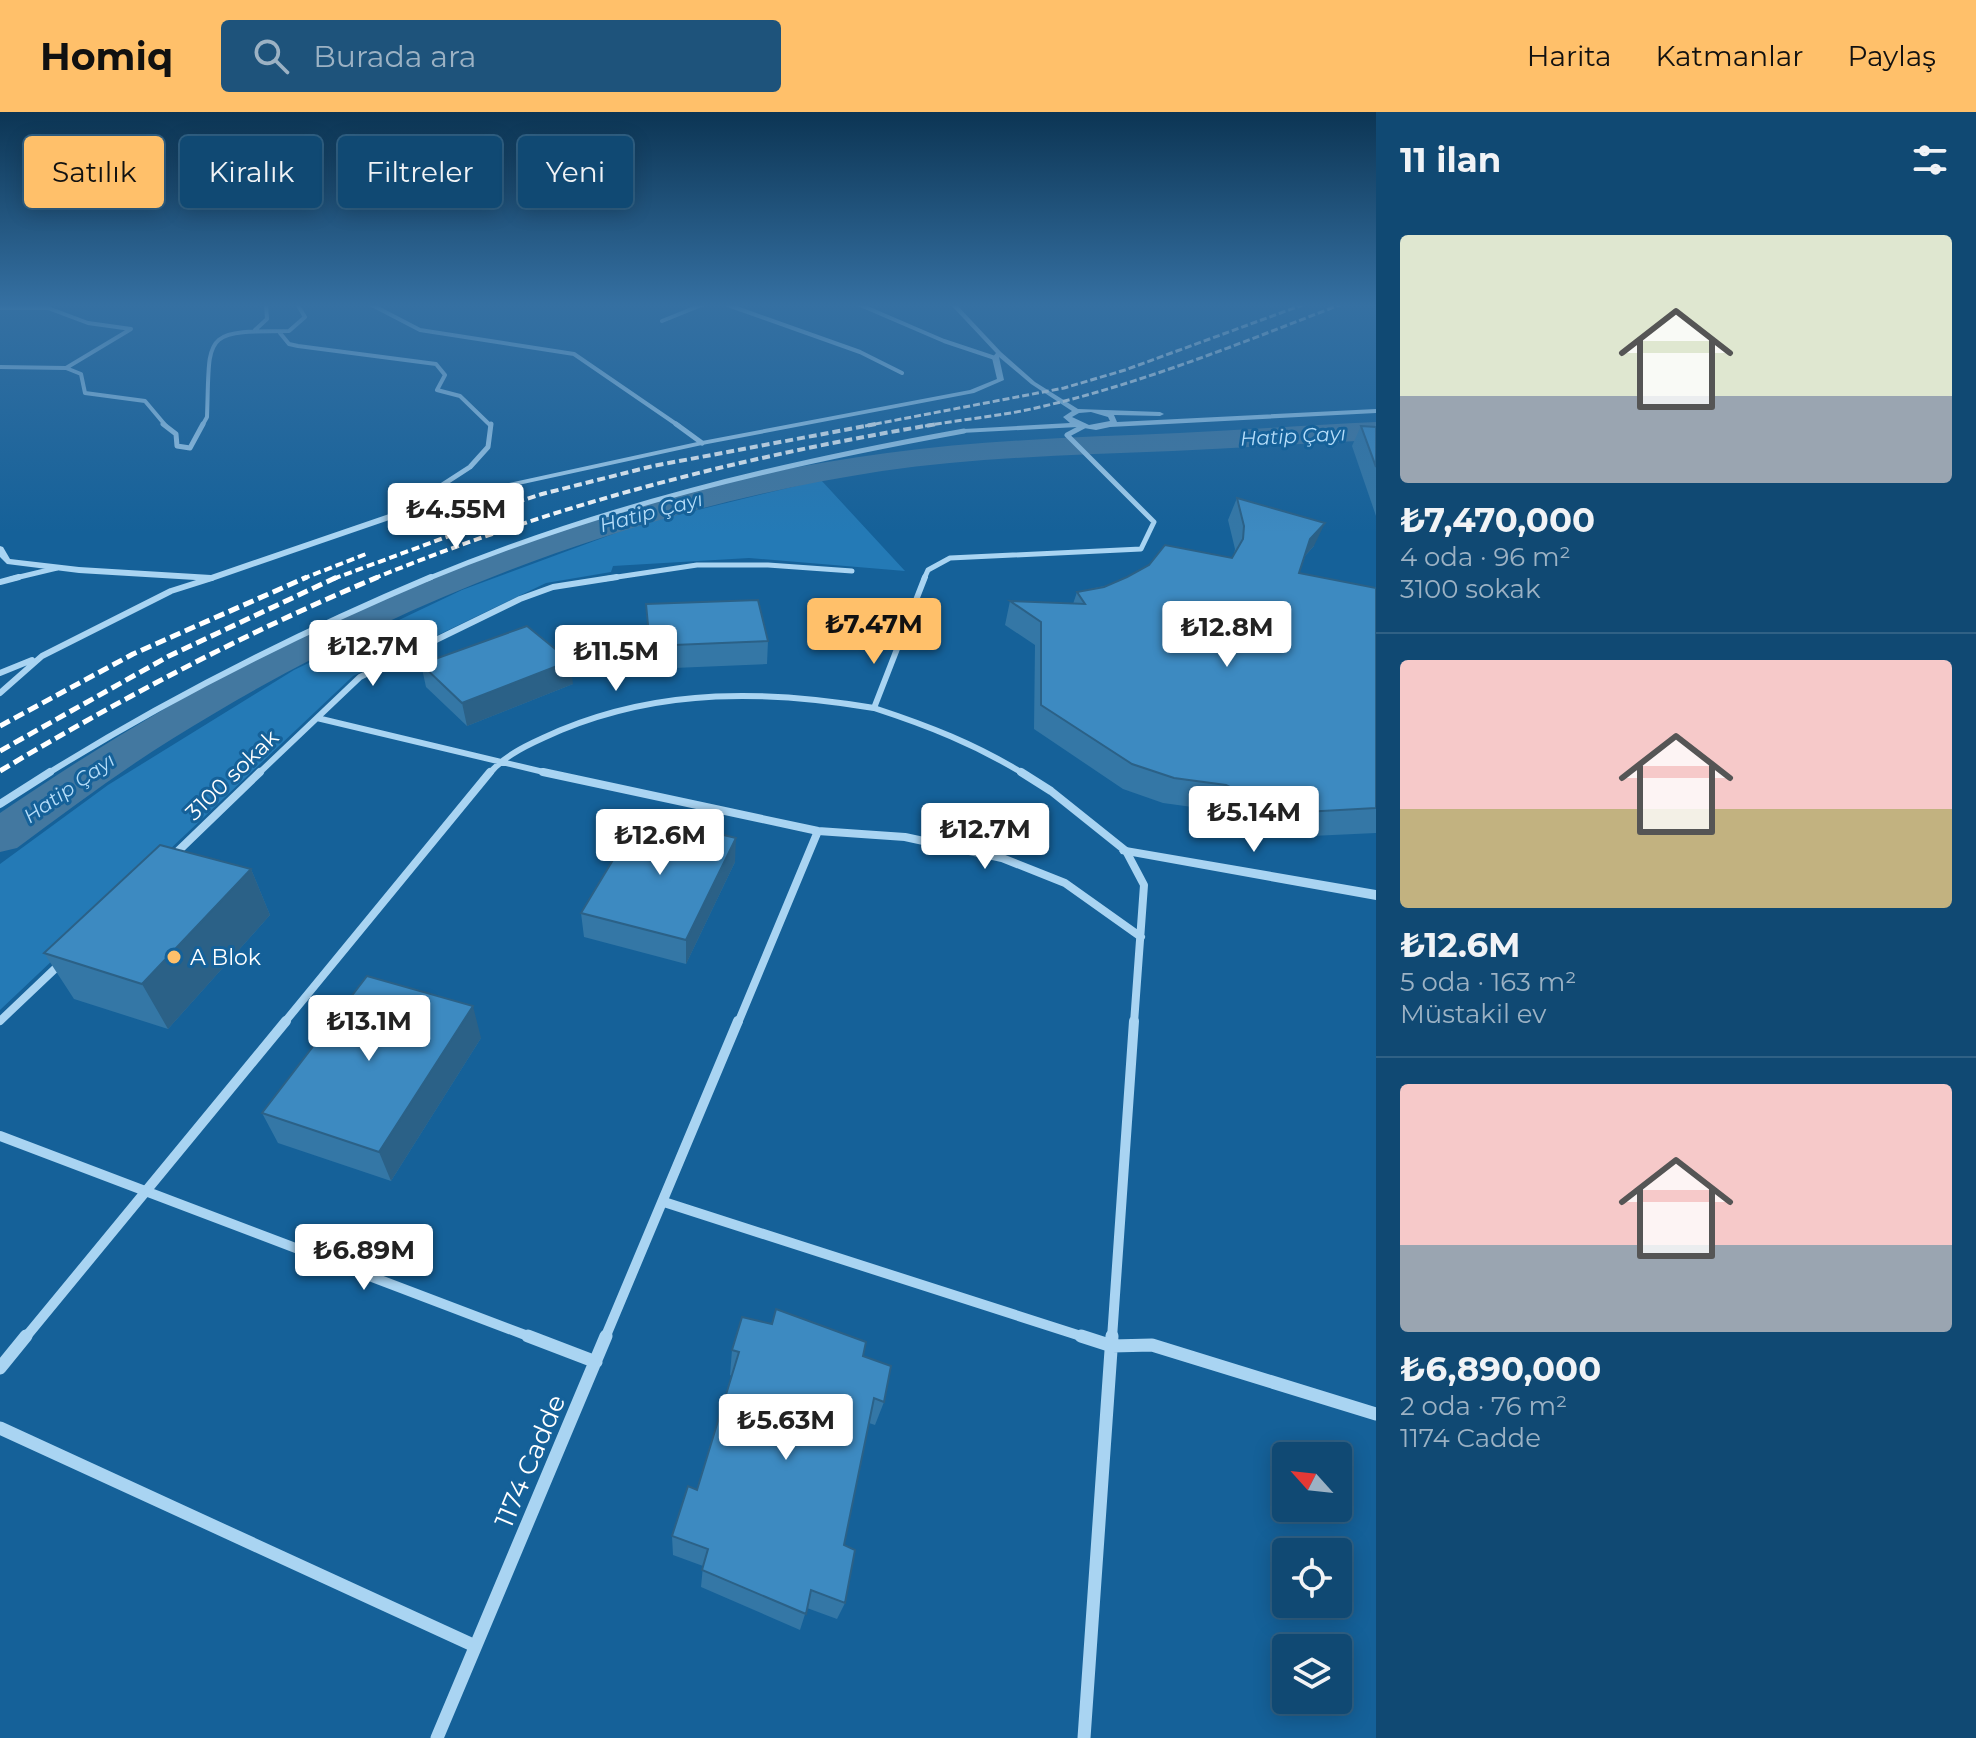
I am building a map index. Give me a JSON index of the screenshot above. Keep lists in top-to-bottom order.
{
  "streets": {
    "street": ["3100 sokak", "1174 Cadde"]
  },
  "water": ["Hatip Çayı"],
  "places": ["A Blok"],
  "north": "top left",
  "page": {
    "header": "Homiq",
    "search": "Burada ara",
    "nav": ["Harita", "Katmanlar", "Paylaş"],
    "heading": "11 ilan",
    "chip": [
      "Satılık",
      "Kiralık",
      "Filtreler",
      "Yeni"
    ],
    "list": [
      {
        "name": "₺7,470,000",
        "note": "4 oda · 96 m² · 3100 sokak"
      },
      {
        "name": "₺12.6M",
        "note": "5 oda · 163 m² · Müstakil ev"
      },
      {
        "name": "₺6,890,000",
        "note": "2 oda · 76 m² · 1174 Cadde"
      }
    ],
    "price": [
      "₺4.55M",
      "₺7.47M",
      "₺12.8M",
      "₺12.7M",
      "₺11.5M",
      "₺5.14M",
      "₺12.7M",
      "₺12.6M",
      "₺13.1M",
      "₺6.89M",
      "₺5.63M"
    ]
  }
}
